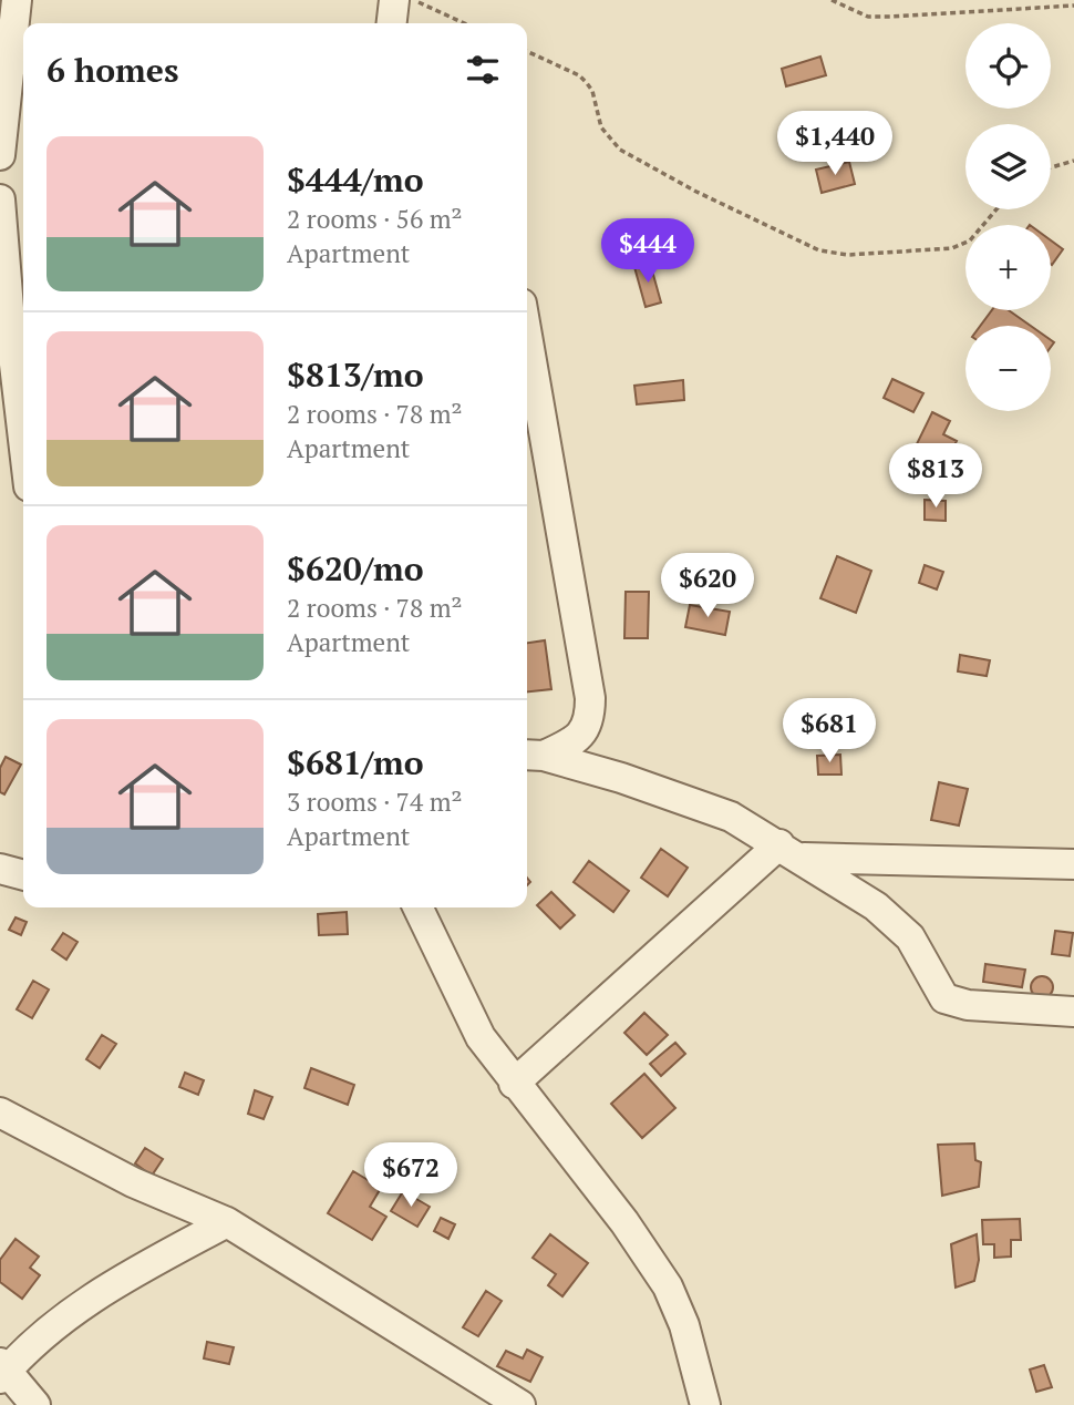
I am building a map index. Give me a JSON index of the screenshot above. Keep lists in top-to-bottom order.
{
  "page": {
    "map_buttons": ["+", "−"],
    "heading": "6 homes",
    "price": [
      "$1,440",
      "$444",
      "$813",
      "$620",
      "$681",
      "$672"
    ],
    "list": [
      {
        "name": "$444/mo",
        "note": "2 rooms · 56 m² · Apartment"
      },
      {
        "name": "$813/mo",
        "note": "2 rooms · 78 m² · Apartment"
      },
      {
        "name": "$620/mo",
        "note": "2 rooms · 78 m² · Apartment"
      },
      {
        "name": "$681/mo",
        "note": "3 rooms · 74 m² · Apartment"
      }
    ]
  }
}
